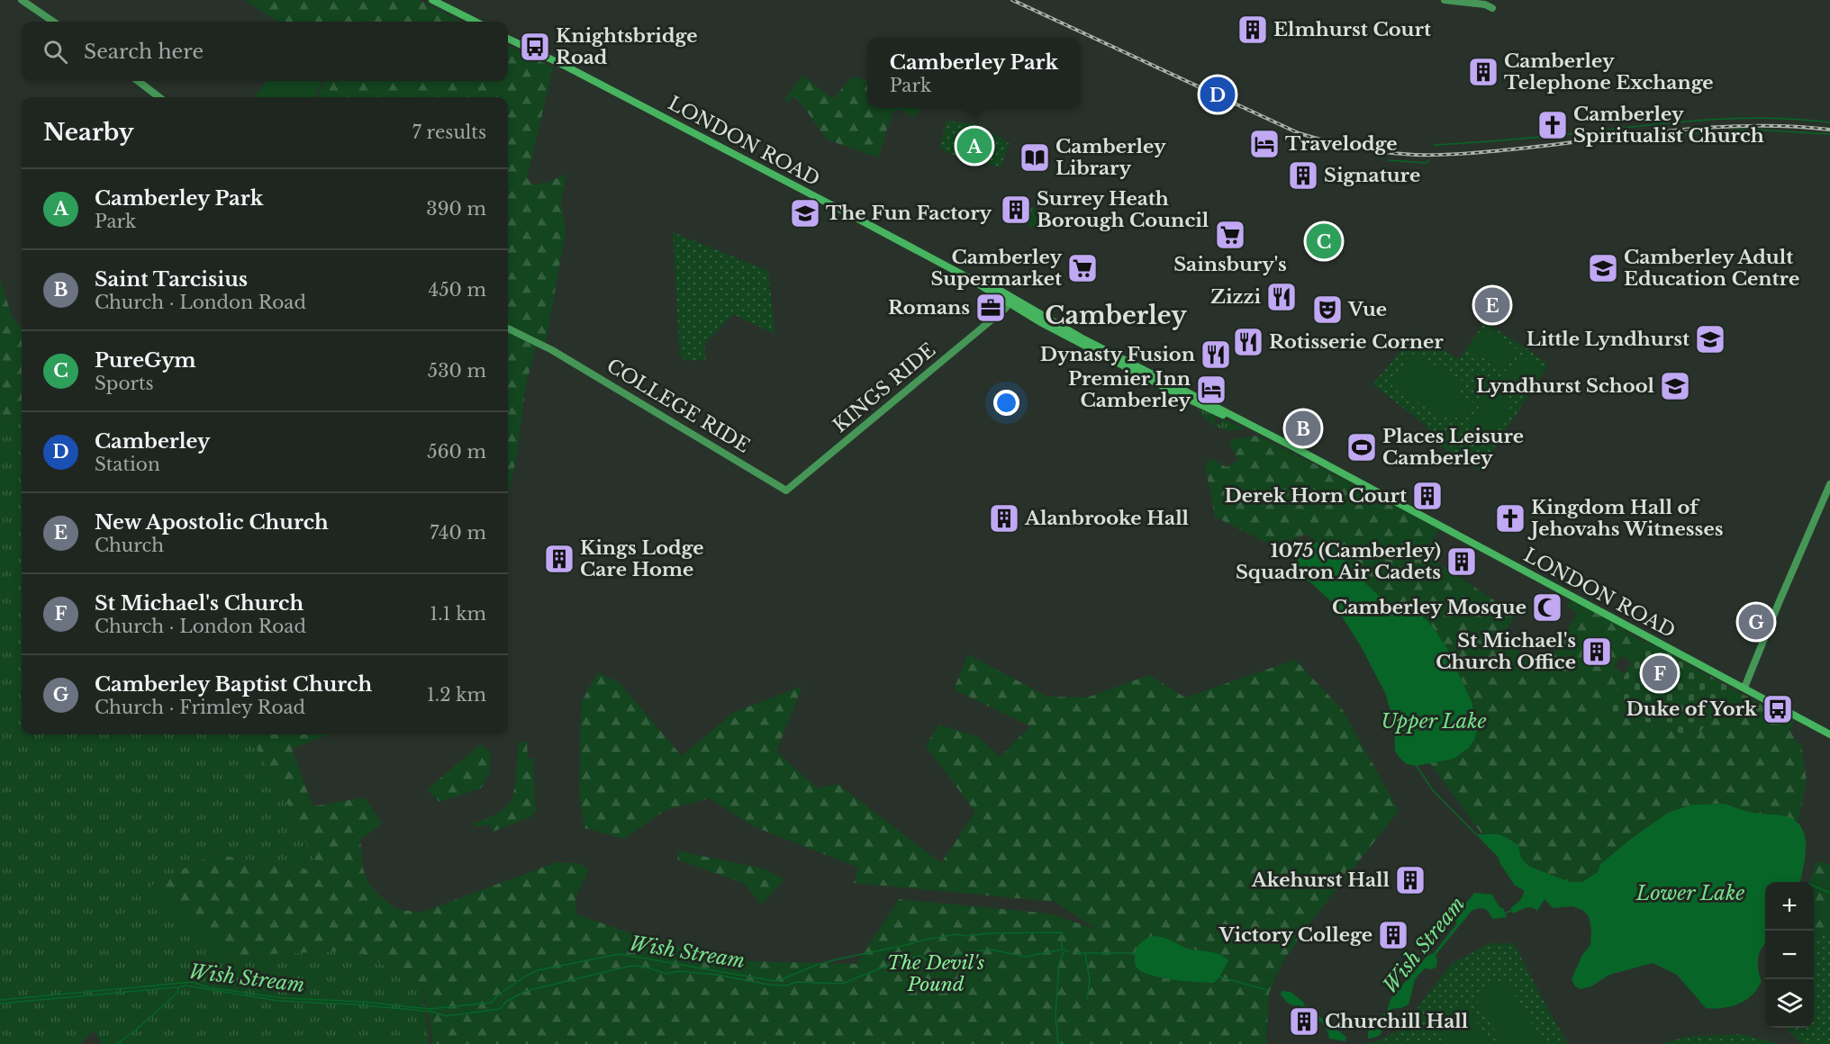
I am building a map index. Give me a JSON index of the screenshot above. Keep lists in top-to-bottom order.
{
  "streets": {
    "main road": ["LONDON ROAD"],
    "street": ["KINGS RIDE", "COLLEGE RIDE"]
  },
  "crossings": [
    ["LONDON ROAD", "KINGS RIDE"],
    ["KINGS RIDE", "COLLEGE RIDE"]
  ],
  "districts": ["Camberley"],
  "water": ["Upper Lake", "Lower Lake", "Wish Stream"],
  "parks": ["The Devil's Pound"],
  "places": {
    "building": [
      "Elmhurst Court",
      "Camberley Telephone Exchange",
      "Signature",
      "Surrey Heath Borough Council",
      "Derek Horn Court",
      "Alanbrooke Hall",
      "Kings Lodge Care Home",
      "1075 (Camberley) Squadron Air Cadets",
      "St Michael's Church Office",
      "Akehurst Hall",
      "Victory College",
      "Churchill Hall"
    ],
    "bus stop": ["Knightsbridge Road", "Duke of York"],
    "church": ["Camberley Spiritualist Church", "Kingdom Hall of Jehovahs Witnesses"],
    "hotel": ["Travelodge", "Premier Inn Camberley"],
    "library": ["Camberley Library"],
    "school or university": [
      "The Fun Factory",
      "Camberley Adult Education Centre",
      "Little Lyndhurst",
      "Lyndhurst School"
    ],
    "supermarket": ["Sainsbury's", "Camberley Supermarket"],
    "restaurant": ["Zizzi", "Rotisserie Corner", "Dynasty Fusion"],
    "office": ["Romans"],
    "theatre": ["Vue"],
    "sports": ["Places Leisure Camberley"],
    "mosque": ["Camberley Mosque"]
  },
  "page": {
    "search": "Search here",
    "popup": ["Camberley Park", "Park"],
    "pins": [
      "D",
      "A",
      "C",
      "E",
      "B",
      "G",
      "F"
    ],
    "heading": ["Nearby", "7 results"],
    "list": [
      {
        "mark": "A",
        "name": "Camberley Park",
        "note": "Park",
        "value": "390 m"
      },
      {
        "mark": "B",
        "name": "Saint Tarcisius",
        "note": "Church · London Road",
        "value": "450 m"
      },
      {
        "mark": "C",
        "name": "PureGym",
        "note": "Sports",
        "value": "530 m"
      },
      {
        "mark": "D",
        "name": "Camberley",
        "note": "Station",
        "value": "560 m"
      },
      {
        "mark": "E",
        "name": "New Apostolic Church",
        "note": "Church",
        "value": "740 m"
      },
      {
        "mark": "F",
        "name": "St Michael's Church",
        "note": "Church · London Road",
        "value": "1.1 km"
      },
      {
        "mark": "G",
        "name": "Camberley Baptist Church",
        "note": "Church · Frimley Road",
        "value": "1.2 km"
      }
    ],
    "map_buttons": ["+", "−"]
  }
}
